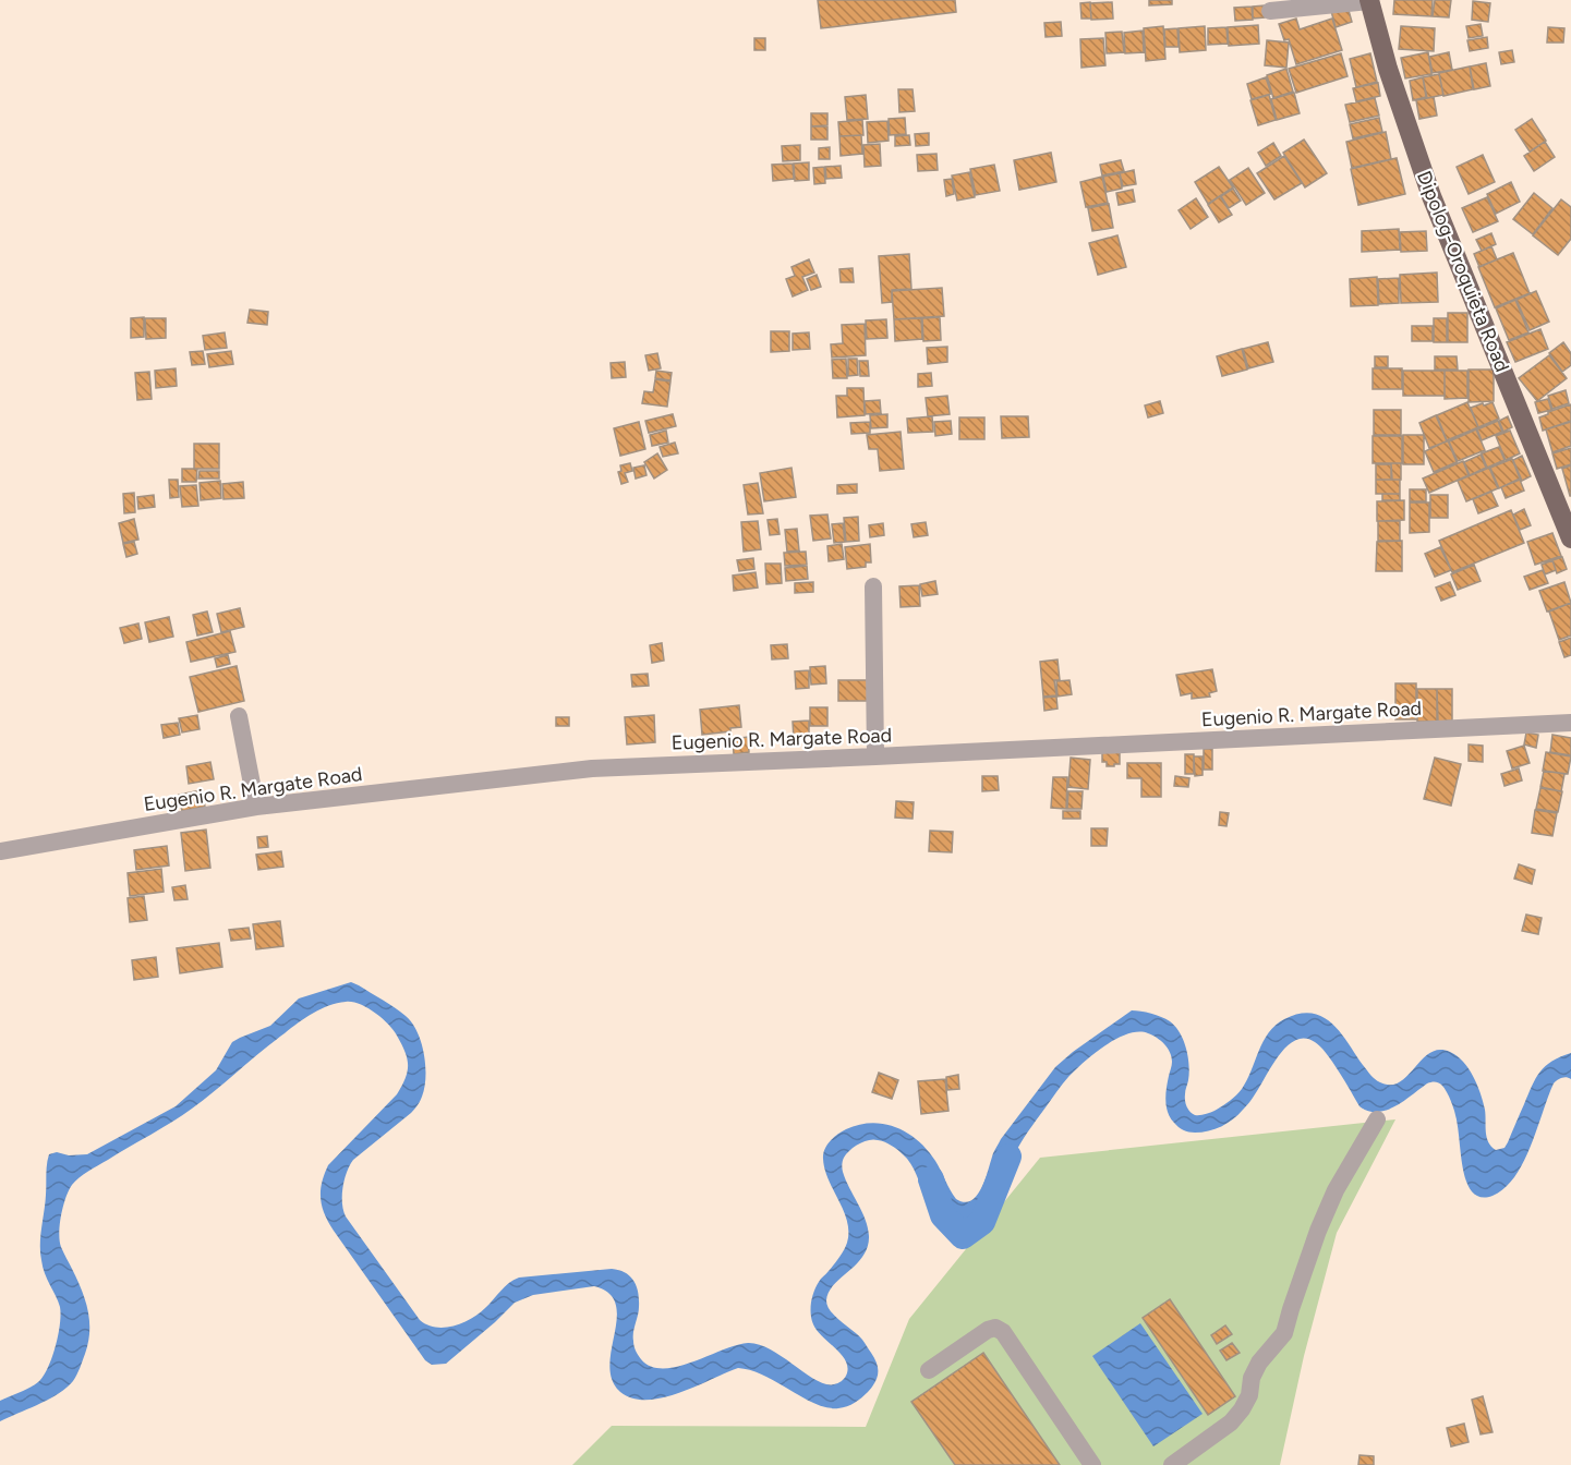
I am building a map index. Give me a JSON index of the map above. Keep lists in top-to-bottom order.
{
  "streets": {
    "main road": ["Dipolog-Oroquieta Road"],
    "street": ["Eugenio R. Margate Road"]
  }
}
